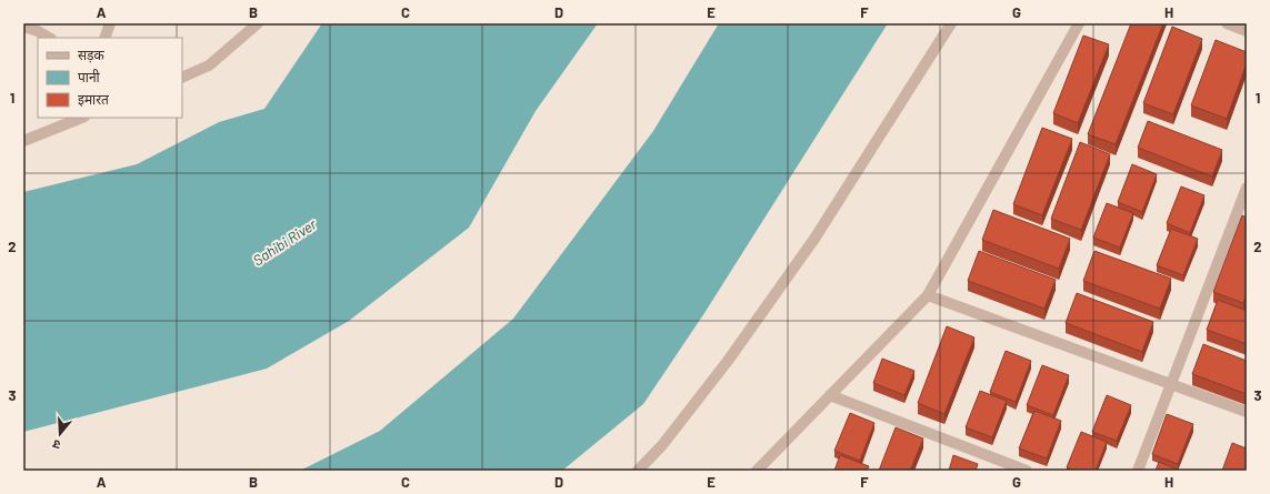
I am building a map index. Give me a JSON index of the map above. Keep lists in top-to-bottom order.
{
  "water": ["Sahibi River"],
  "legend": ["सड़क", "पानी", "इमारत"],
  "north": "bottom",
  "grid": {
    "columns": [
      "A",
      "B",
      "C",
      "D",
      "E",
      "F",
      "G",
      "H"
    ],
    "rows": ["1", "2", "3"]
  }
}
